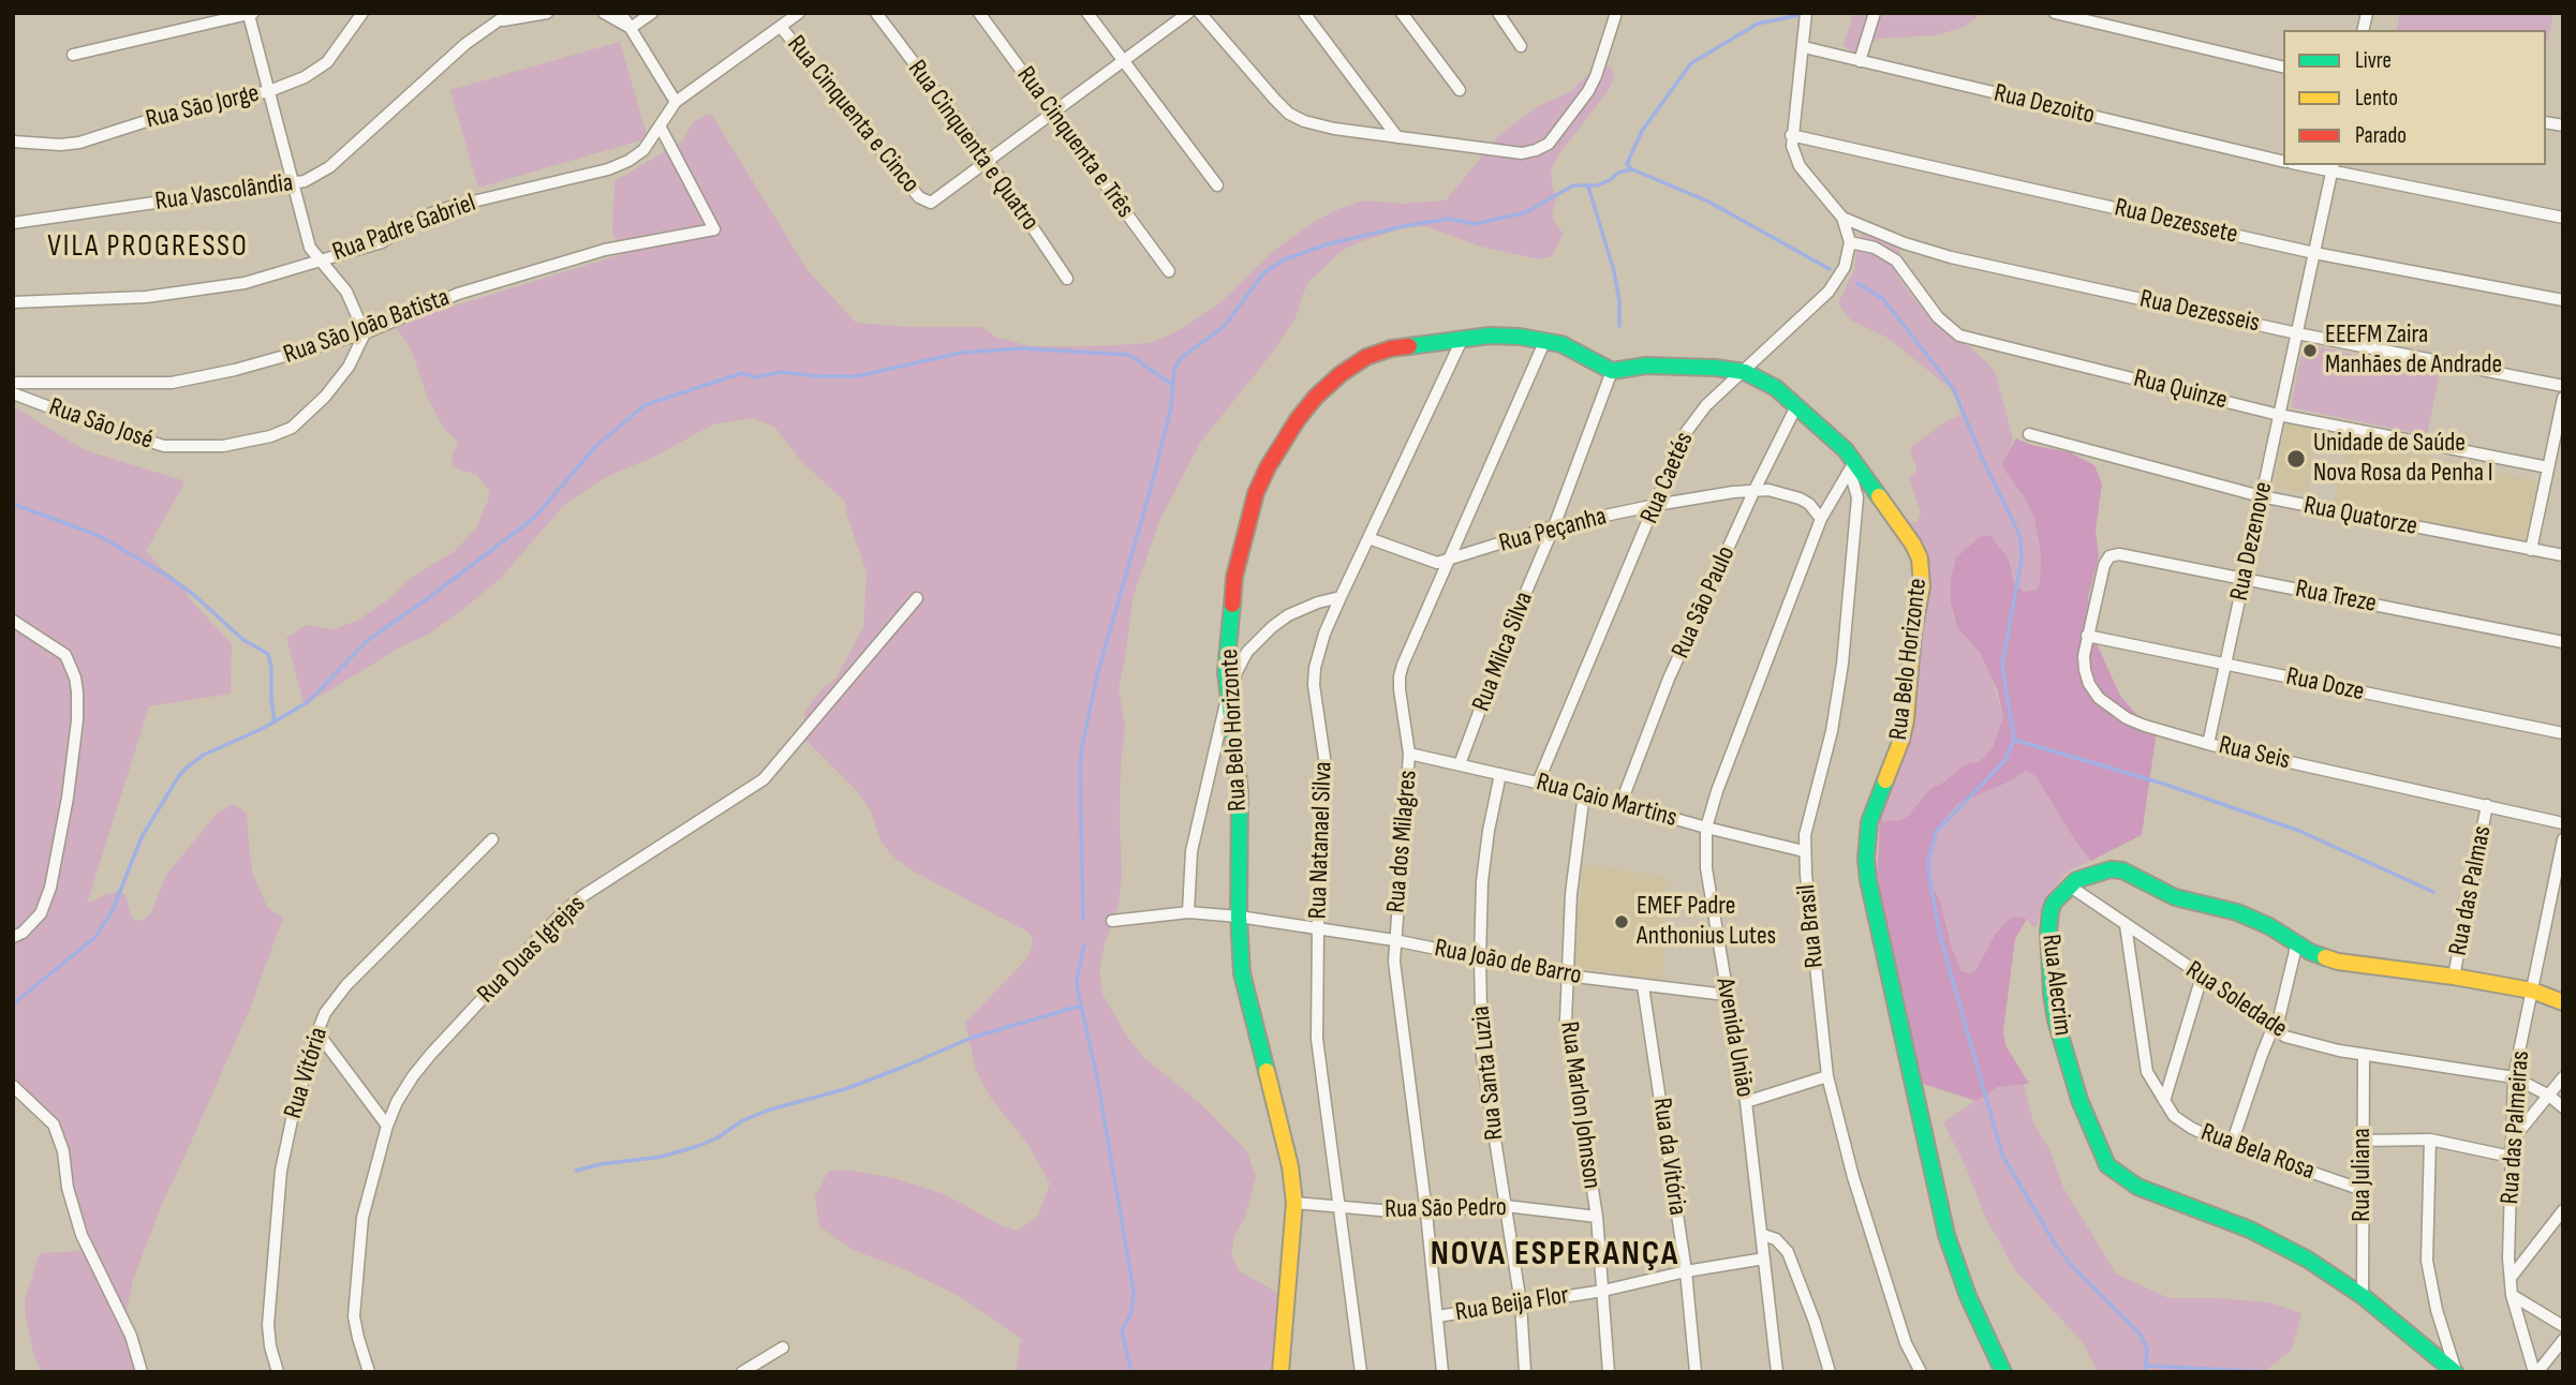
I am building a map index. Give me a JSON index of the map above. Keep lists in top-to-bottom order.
{
  "streets": {
    "street": [
      "Rua Dezoito",
      "Rua São Jorge",
      "Rua Cinquenta e Cinco",
      "Rua Cinquenta e Três",
      "Rua Cinquenta e Quatro",
      "Rua Vascolândia",
      "Rua Dezessete",
      "Rua Padre Gabriel",
      "Rua Dezesseis",
      "Rua São João Batista",
      "Rua Quinze",
      "Rua São José",
      "Rua Caetés",
      "Rua Quatorze",
      "Rua Peçanha",
      "Rua Dezenove",
      "Rua Treze",
      "Rua São Paulo",
      "Rua Milca Silva",
      "Rua Belo Horizonte",
      "Rua Doze",
      "Rua Seis",
      "Rua Caio Martins",
      "Rua Natanael Silva",
      "Rua dos Milagres",
      "Rua das Palmas",
      "Rua Brasil",
      "Rua Duas Igrejas",
      "Rua João de Barro",
      "Rua Alecrim",
      "Rua Soledade",
      "Avenida União",
      "Rua Vitória",
      "Rua Santa Luzia",
      "Rua Marlon Johnson",
      "Rua das Palmeiras",
      "Rua Bela Rosa",
      "Rua da Vitória",
      "Rua Juliana",
      "Rua São Pedro",
      "Rua Beija Flor"
    ]
  },
  "crossings": [
    ["Rua Cinquenta e Cinco", "Rua Cinquenta e Quatro"],
    ["Rua Dezessete", "Rua Dezenove"],
    ["Rua Padre Gabriel", "Rua São João Batista"],
    ["Rua Dezesseis", "Rua Dezenove"],
    ["Rua São João Batista", "Rua São José"],
    ["Rua Quinze", "Rua Caetés"],
    ["Rua Quinze", "Rua Dezenove"],
    ["Rua Caetés", "Rua Peçanha"],
    ["Rua Caetés", "Rua Belo Horizonte"],
    ["Rua Caetés", "Rua Caio Martins"],
    ["Rua Quatorze", "Rua Dezenove"],
    ["Rua Peçanha", "Rua São Paulo"],
    ["Rua Peçanha", "Rua Milca Silva"],
    ["Rua Peçanha", "Rua Natanael Silva"],
    ["Rua Peçanha", "Rua dos Milagres"],
    ["Rua Peçanha", "Avenida União"],
    ["Rua Dezenove", "Rua Treze"],
    ["Rua Dezenove", "Rua Doze"],
    ["Rua Dezenove", "Rua Seis"],
    ["Rua Treze", "Rua Seis"],
    ["Rua São Paulo", "Rua Belo Horizonte"],
    ["Rua São Paulo", "Rua Caio Martins"],
    ["Rua Milca Silva", "Rua Belo Horizonte"],
    ["Rua Milca Silva", "Rua Caio Martins"],
    ["Rua Belo Horizonte", "Rua Natanael Silva"],
    ["Rua Belo Horizonte", "Rua dos Milagres"],
    ["Rua Belo Horizonte", "Rua Brasil"],
    ["Rua Belo Horizonte", "Rua João de Barro"],
    ["Rua Belo Horizonte", "Avenida União"],
    ["Rua Belo Horizonte", "Rua São Pedro"],
    ["Rua Doze", "Rua Seis"],
    ["Rua Seis", "Rua das Palmas"],
    ["Rua Caio Martins", "Rua dos Milagres"],
    ["Rua Caio Martins", "Rua Brasil"],
    ["Rua Caio Martins", "Avenida União"],
    ["Rua Caio Martins", "Rua Santa Luzia"],
    ["Rua Caio Martins", "Rua Marlon Johnson"],
    ["Rua Natanael Silva", "Rua João de Barro"],
    ["Rua Natanael Silva", "Rua São Pedro"],
    ["Rua dos Milagres", "Rua João de Barro"],
    ["Rua dos Milagres", "Rua São Pedro"],
    ["Rua dos Milagres", "Rua Beija Flor"],
    ["Rua Brasil", "Avenida União"],
    ["Rua João de Barro", "Avenida União"],
    ["Rua João de Barro", "Rua Santa Luzia"],
    ["Rua João de Barro", "Rua Marlon Johnson"],
    ["Rua João de Barro", "Rua da Vitória"],
    ["Rua Alecrim", "Rua Soledade"],
    ["Rua Alecrim", "Rua Juliana"],
    ["Rua Soledade", "Rua das Palmeiras"],
    ["Rua Soledade", "Rua Bela Rosa"],
    ["Rua Soledade", "Rua Juliana"],
    ["Avenida União", "Rua Beija Flor"],
    ["Rua Santa Luzia", "Rua São Pedro"],
    ["Rua Santa Luzia", "Rua Beija Flor"],
    ["Rua Marlon Johnson", "Rua São Pedro"],
    ["Rua Marlon Johnson", "Rua Beija Flor"],
    ["Rua Bela Rosa", "Rua Juliana"],
    ["Rua da Vitória", "Rua Beija Flor"]
  ],
  "districts": ["VILA PROGRESSO", "NOVA ESPERANÇA"],
  "places": ["EEEFM Zaira Manhães de Andrade", "Unidade de Saúde Nova Rosa da Penha I", "EMEF Padre Anthonius Lutes"],
  "legend": ["Livre", "Lento", "Parado"]
}
